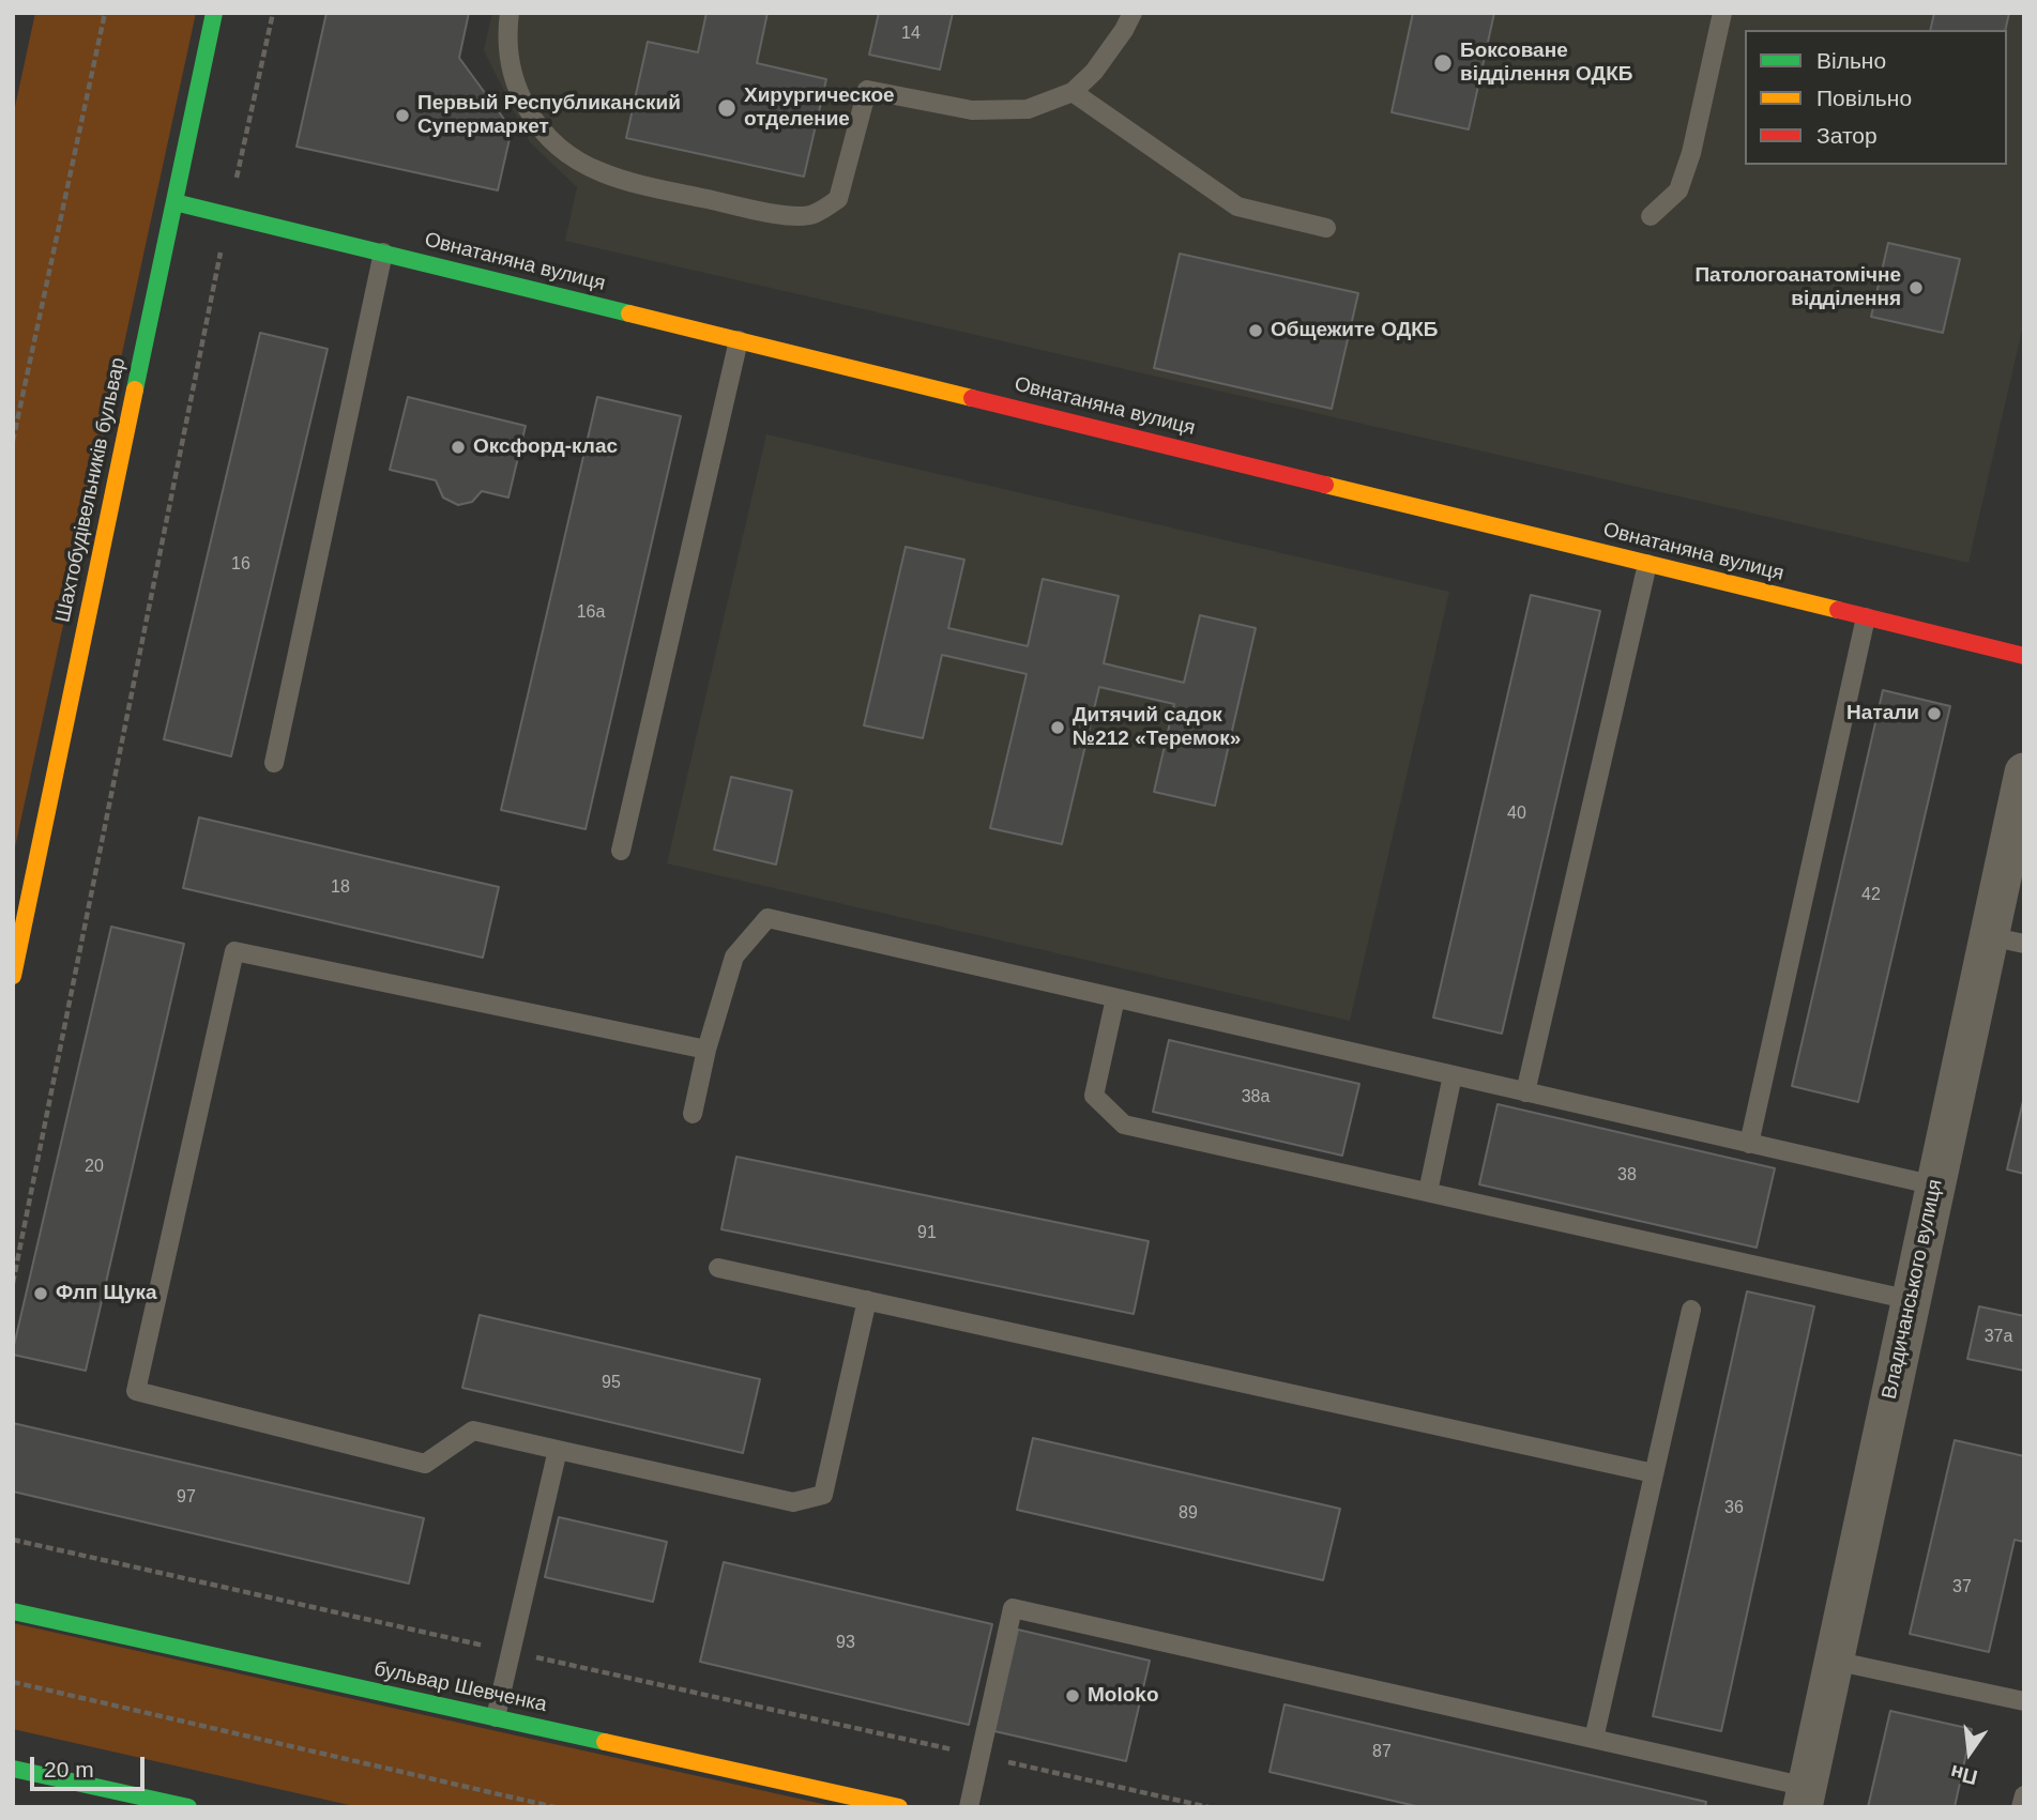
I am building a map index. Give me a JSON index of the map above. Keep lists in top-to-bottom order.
{
  "streets": {
    "main road": ["Овнатаняна вулиця", "Шахтобудівельників бульвар", "бульвар Шевченка"],
    "street": ["Владичанського вулиця"]
  },
  "crossings": [
    ["Овнатаняна вулиця", "Шахтобудівельників бульвар"]
  ],
  "places": [
    "Боксоване відділення ОДКБ",
    "Хирургическое отделение",
    "Первый Республиканский Супермаркет",
    "Патологоанатомічне відділення",
    "Общежите ОДКБ",
    "Оксфорд-клас",
    "Натали",
    "Дитячий садок №212 «Теремок»",
    "Флп Щука",
    "Moloko"
  ],
  "house_numbers": [
    "14",
    "16",
    "16а",
    "40",
    "18",
    "42",
    "38а",
    "20",
    "38",
    "91",
    "37а",
    "95",
    "97",
    "36",
    "89",
    "37",
    "93",
    "87"
  ],
  "legend": ["Вільно", "Повільно", "Затор"],
  "scale_bar": "20 m",
  "north": "bottom"
}
